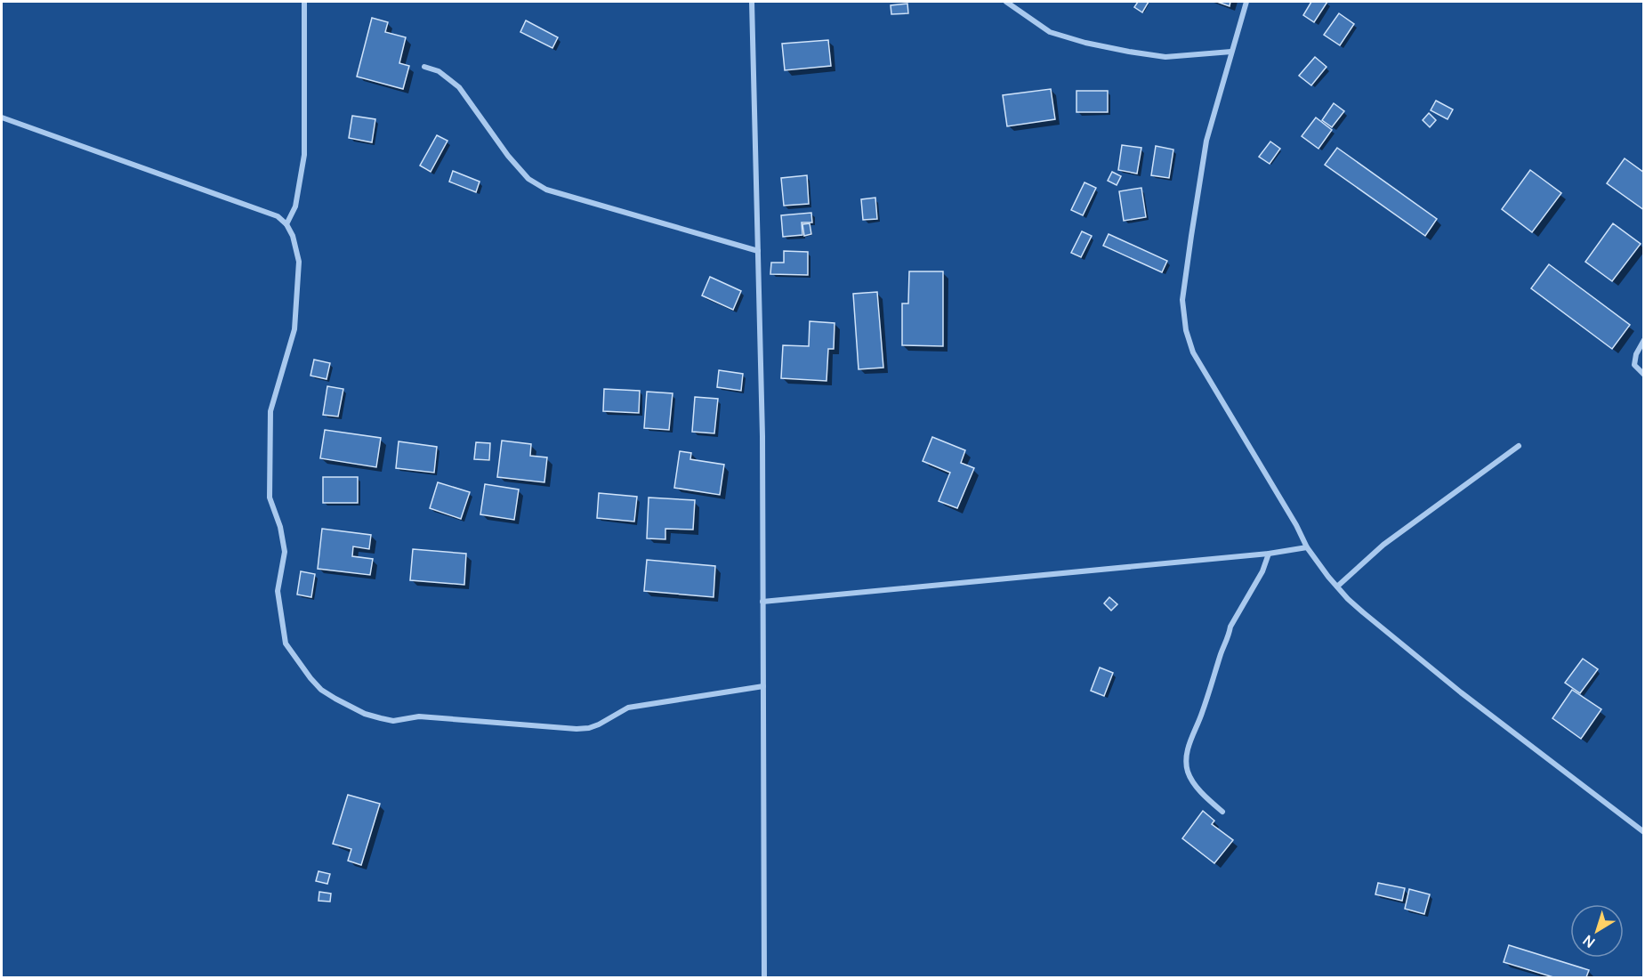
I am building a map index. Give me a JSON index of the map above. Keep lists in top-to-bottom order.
{
  "north": "bottom left"
}
